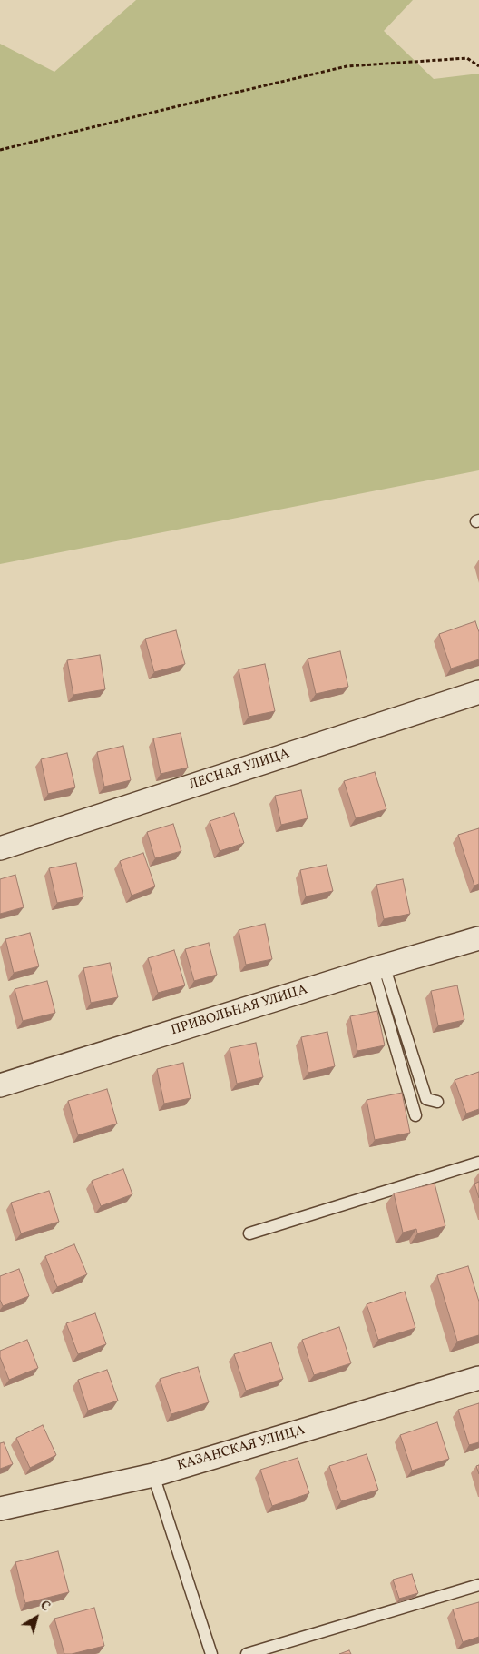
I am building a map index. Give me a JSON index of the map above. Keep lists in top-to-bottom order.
{
  "streets": {
    "street": ["ЛЕСНАЯ УЛИЦА", "ПРИВОЛЬНАЯ УЛИЦА", "КАЗАНСКАЯ УЛИЦА"]
  },
  "north": "top right"
}
